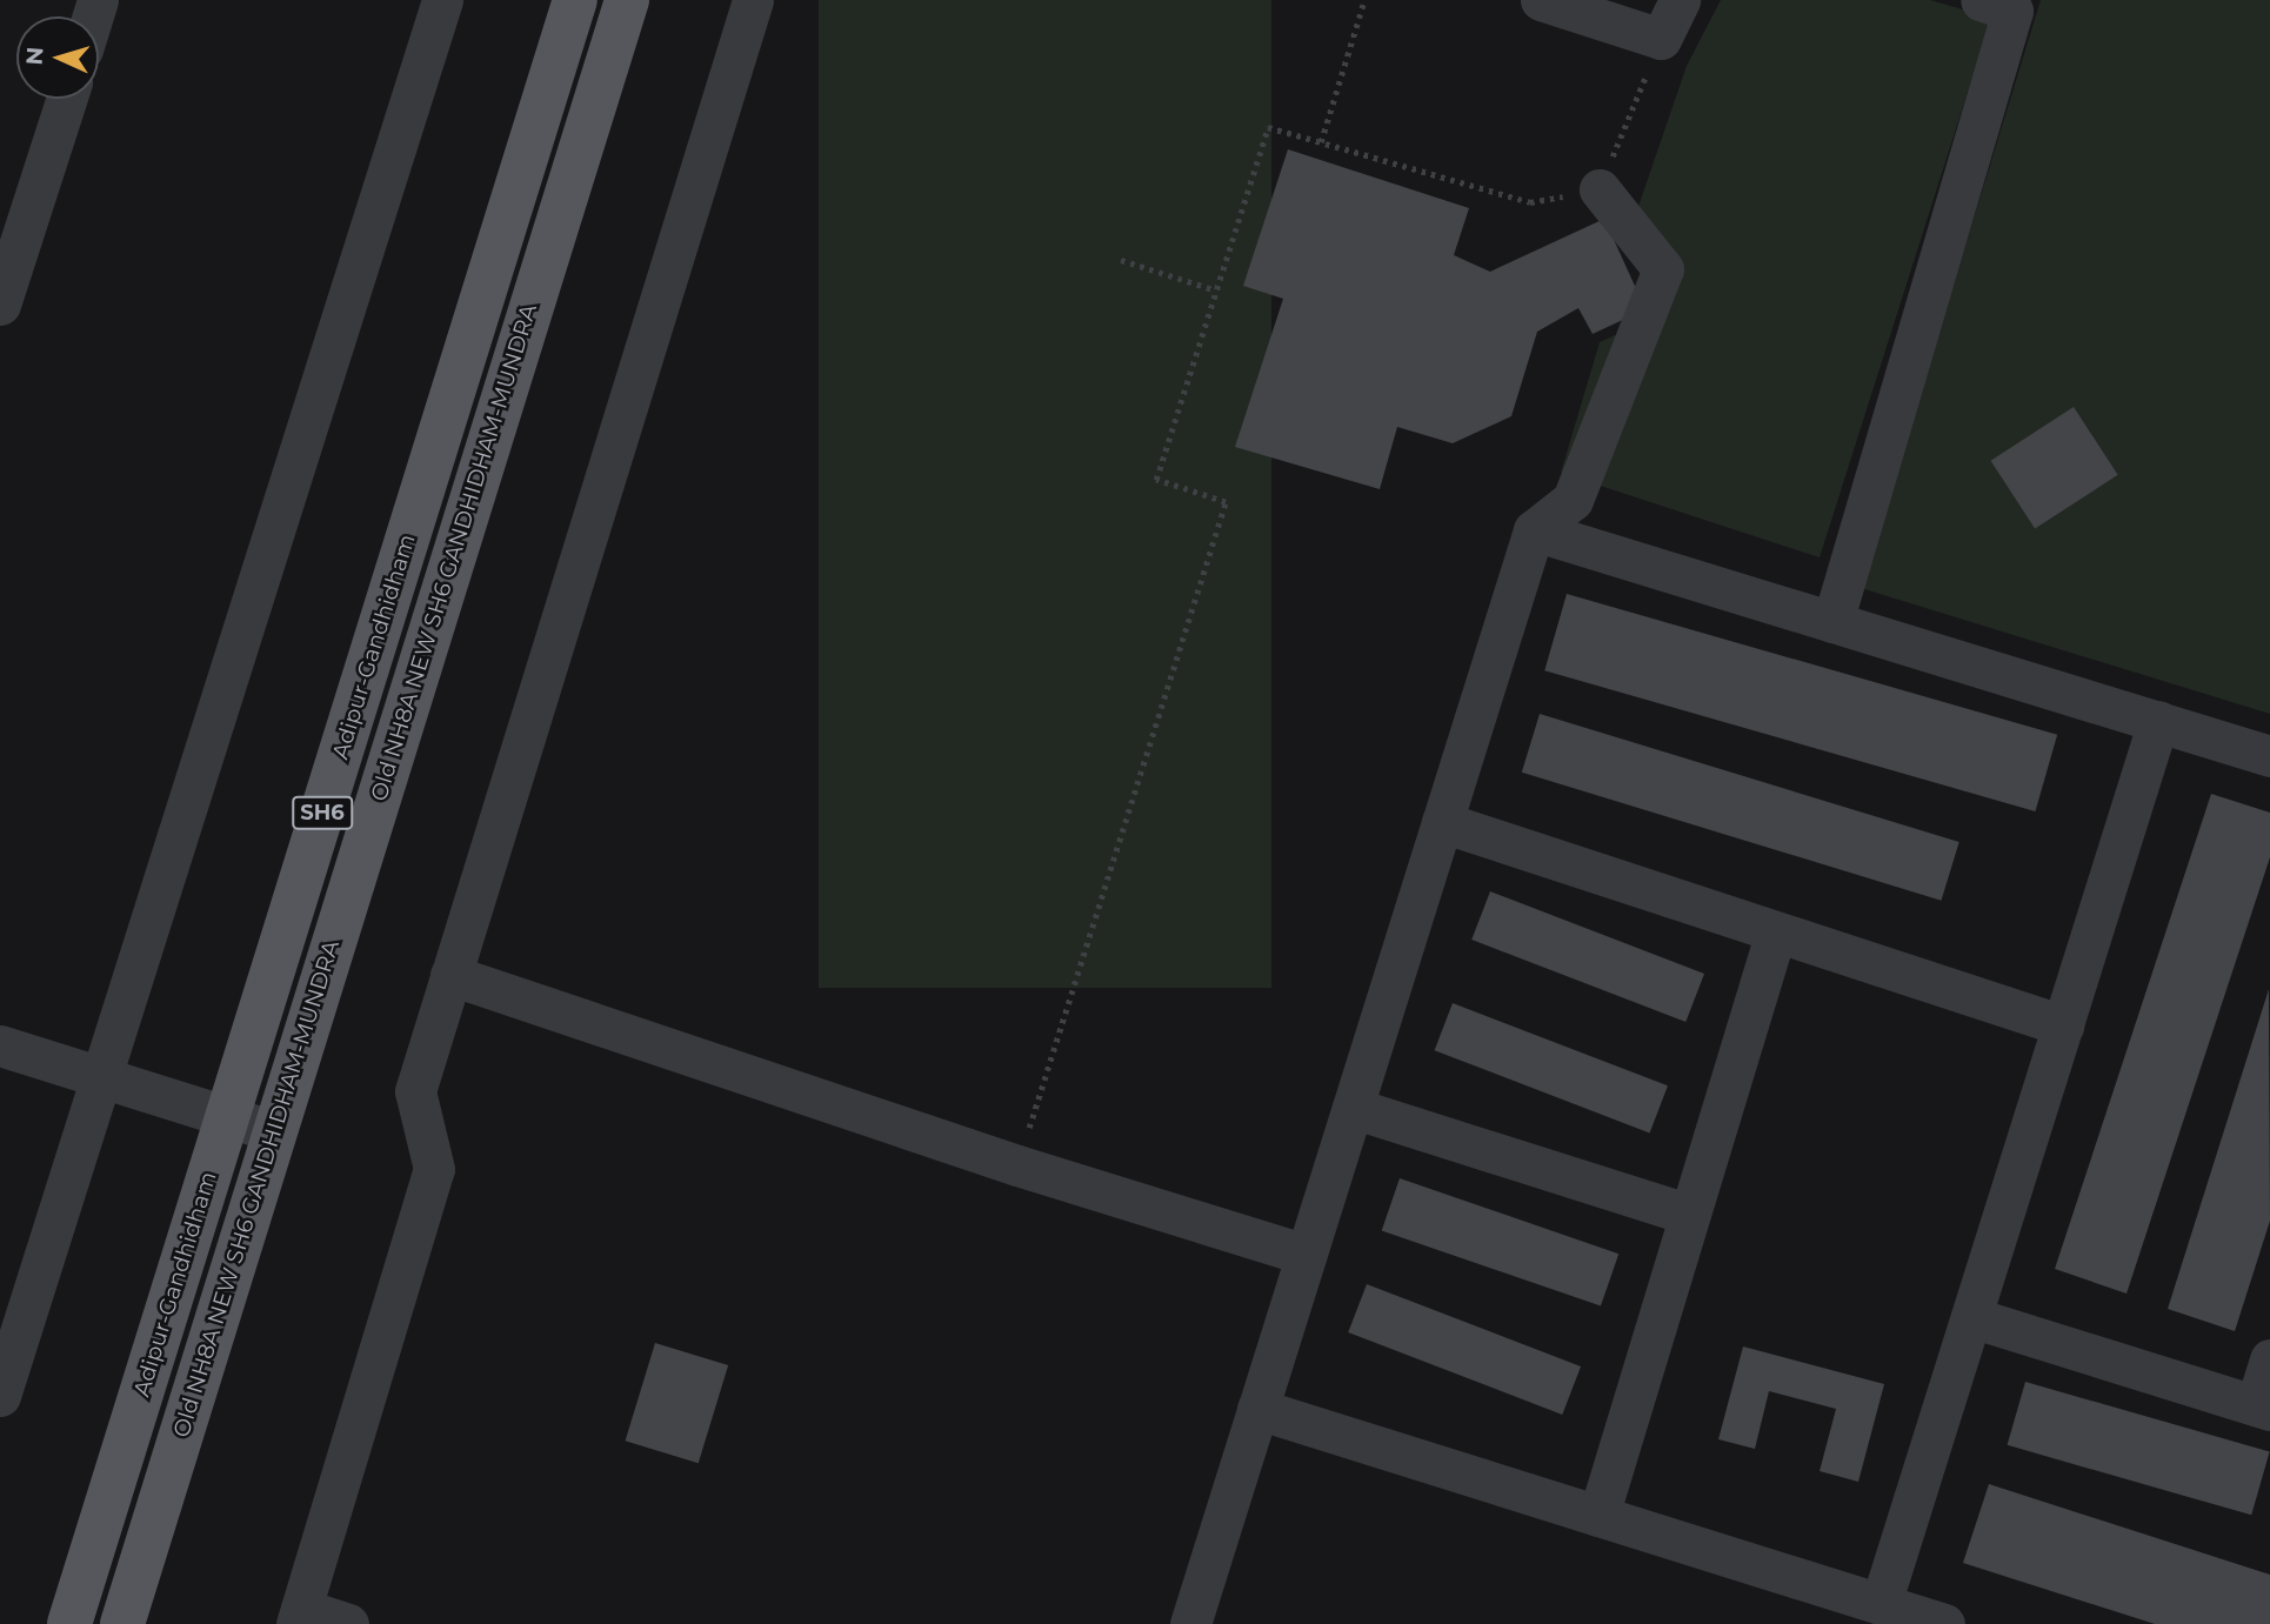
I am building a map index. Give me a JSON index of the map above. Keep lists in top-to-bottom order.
{
  "streets": {
    "main road": ["Old NH8A NEW SH6 GANDHIDHAM-MUNDRA", "Adipur-Gandhidham", "SH6"]
  },
  "north": "left"
}
